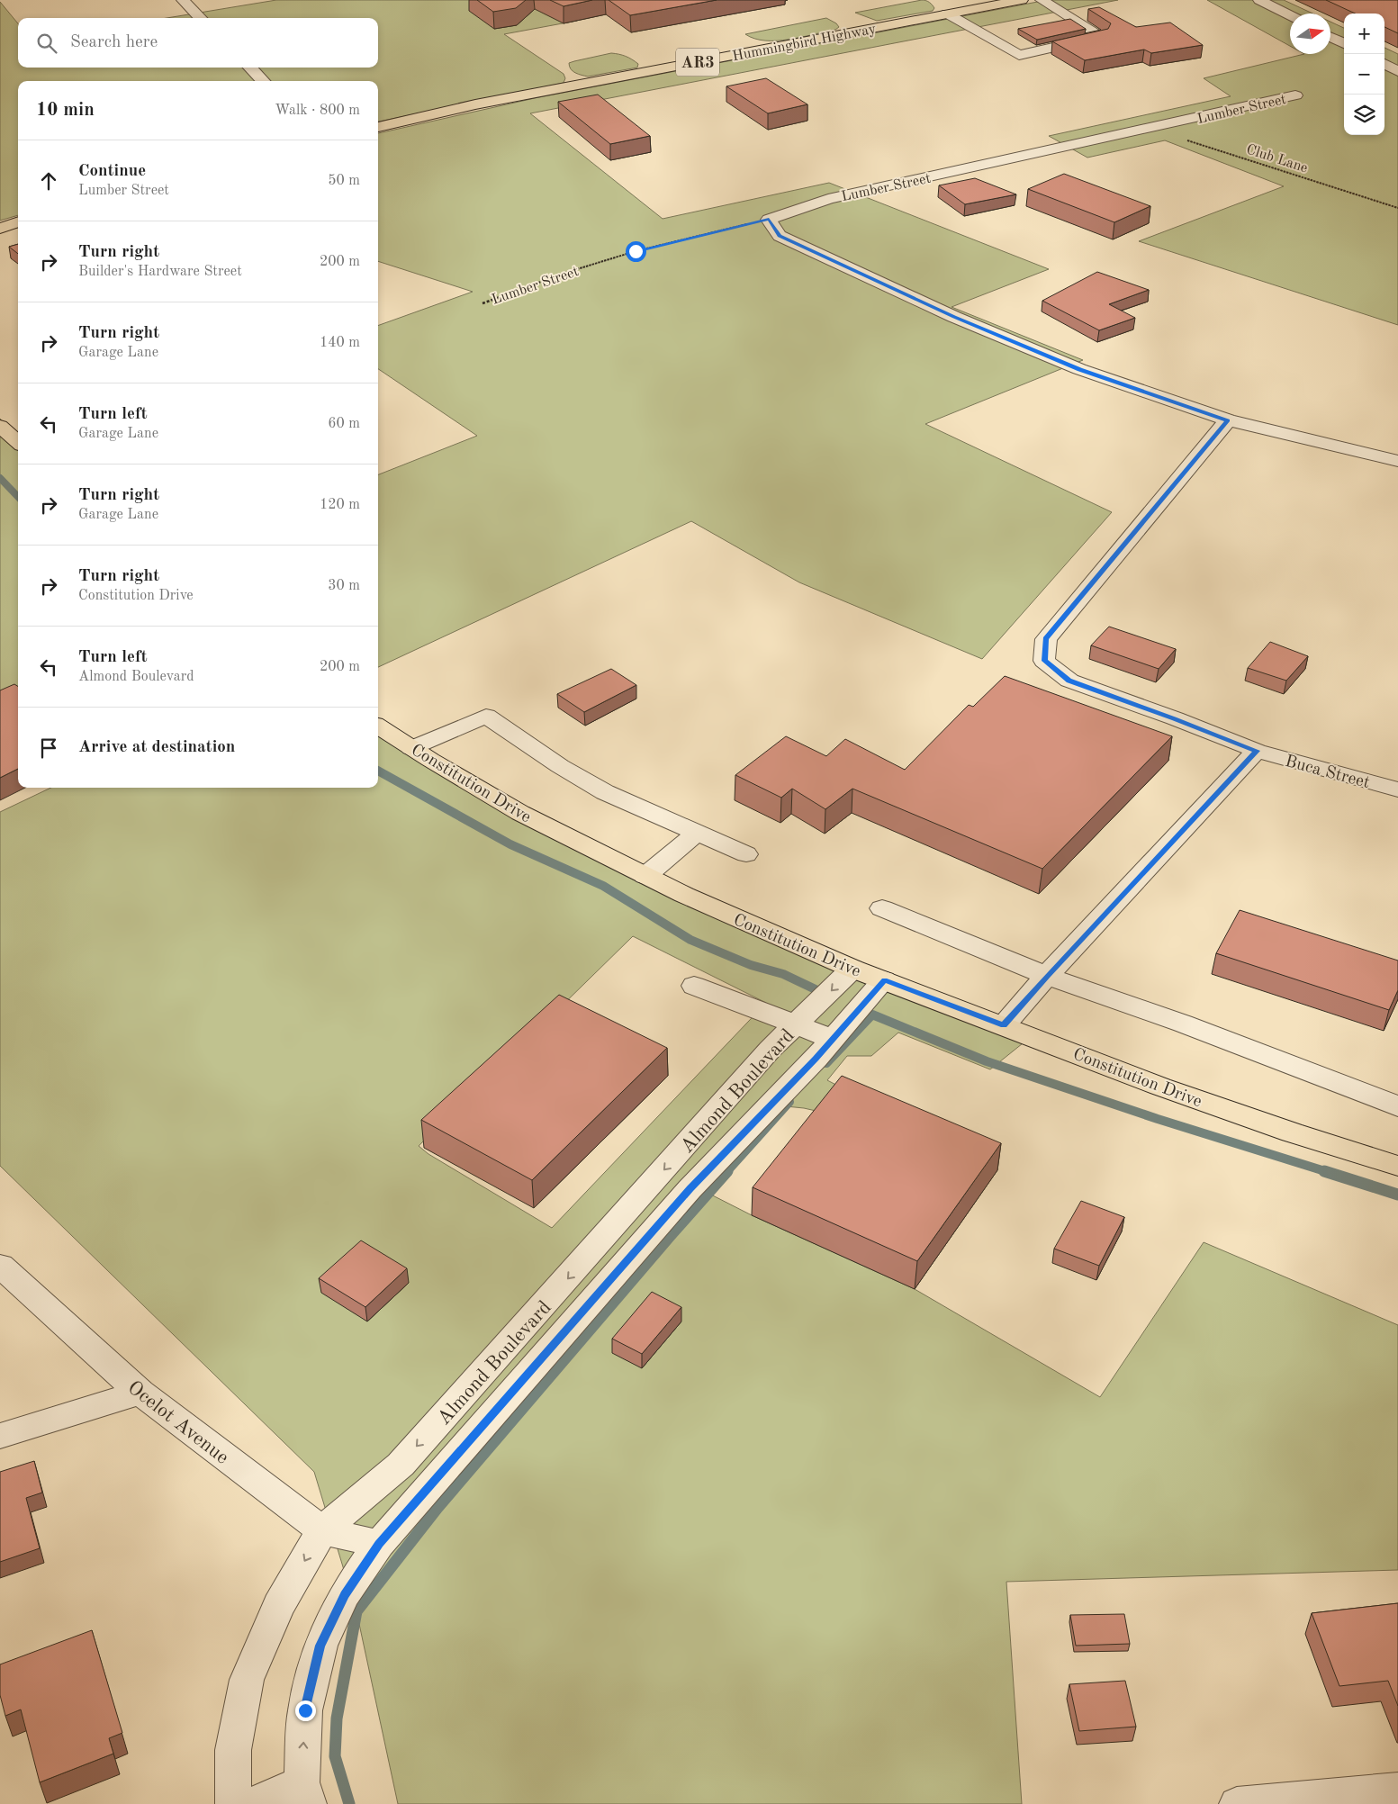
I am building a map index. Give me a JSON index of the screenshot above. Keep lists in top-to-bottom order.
{
  "streets": {
    "main road": ["Hummingbird Highway", "AR3", "Constitution Drive"],
    "street": [
      "Lumber Street",
      "Buca Street",
      "Almond Boulevard",
      "Ocelot Avenue"
    ],
    "path": ["Club Lane"]
  },
  "crossings": [
    ["Lumber Street", "Club Lane"],
    ["Constitution Drive", "Almond Boulevard"],
    ["Almond Boulevard", "Ocelot Avenue"]
  ],
  "north": "right",
  "page": {
    "map_buttons": ["+", "−"],
    "search": "Search here",
    "heading": ["10 min", "Walk · 800 m"],
    "list": [
      ["Continue", "Lumber Street", "50 m"],
      ["Turn right", "Builder's Hardware Street", "200 m"],
      ["Turn right", "Garage Lane", "140 m"],
      ["Turn left", "Garage Lane", "60 m"],
      ["Turn right", "Garage Lane", "120 m"],
      ["Turn right", "Constitution Drive", "30 m"],
      ["Turn left", "Almond Boulevard", "200 m"],
      "Arrive at destination"
    ]
  }
}
